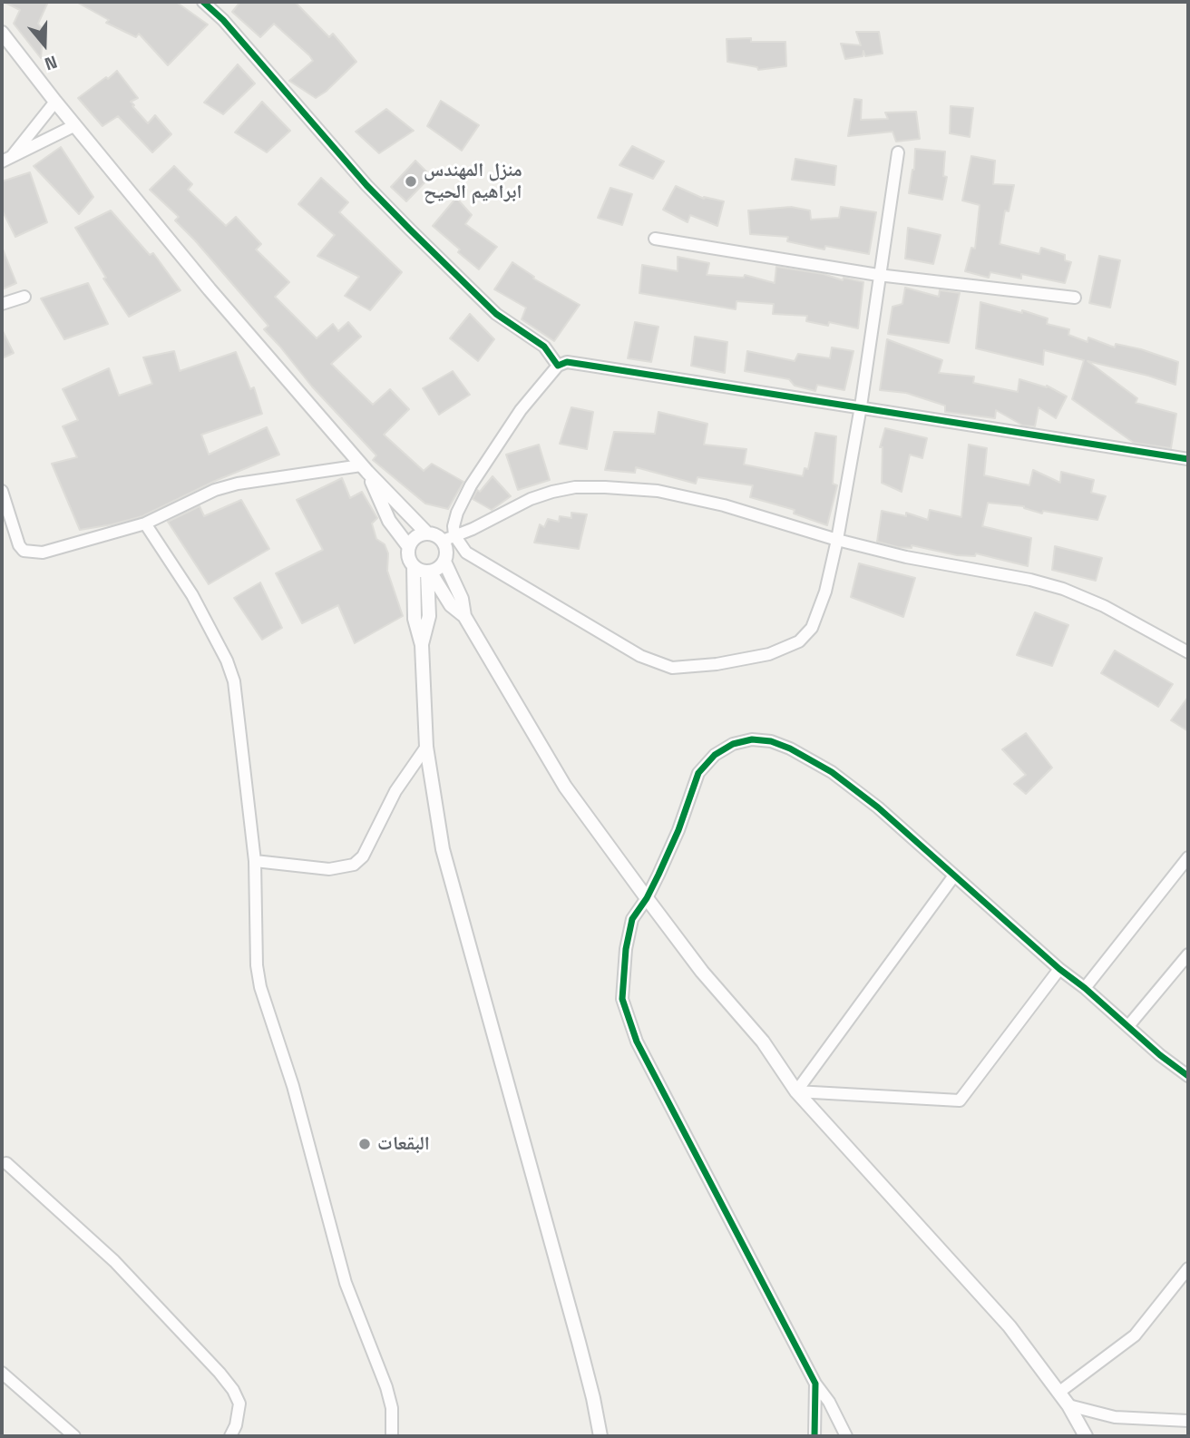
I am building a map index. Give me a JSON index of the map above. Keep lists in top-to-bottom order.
{
  "places": ["منزل المهندس ابراهيم الحيح", "البقعات"],
  "north": "bottom"
}
